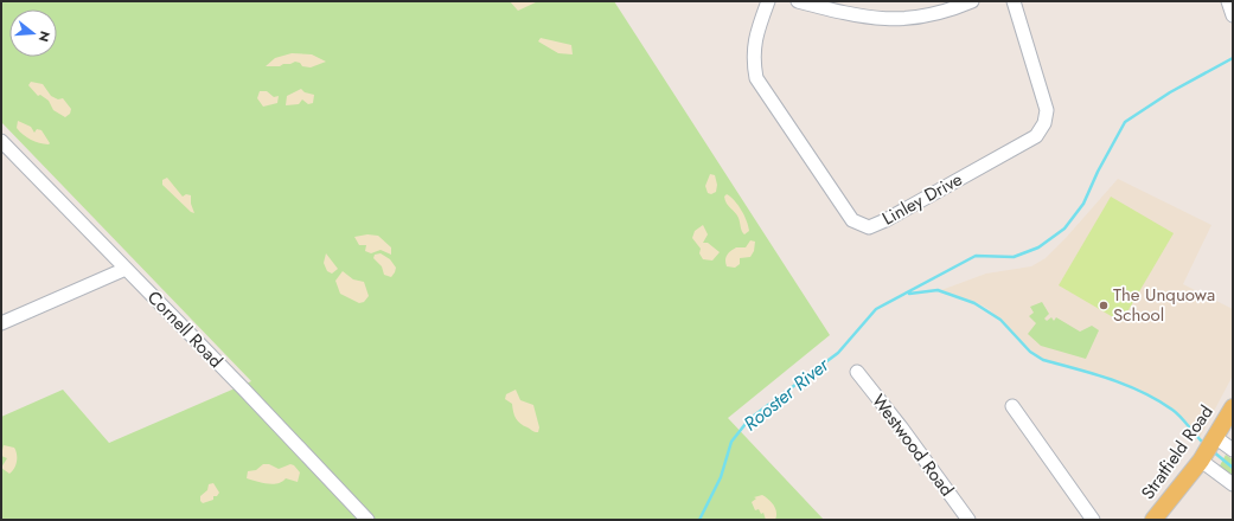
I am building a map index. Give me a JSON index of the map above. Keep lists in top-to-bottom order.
{
  "streets": {
    "main road": ["Stratfield Road"],
    "street": ["Linley Drive", "Cornell Road", "Westwood Road"]
  },
  "water": ["Rooster River"],
  "places": ["The Unquowa School"],
  "north": "right"
}
